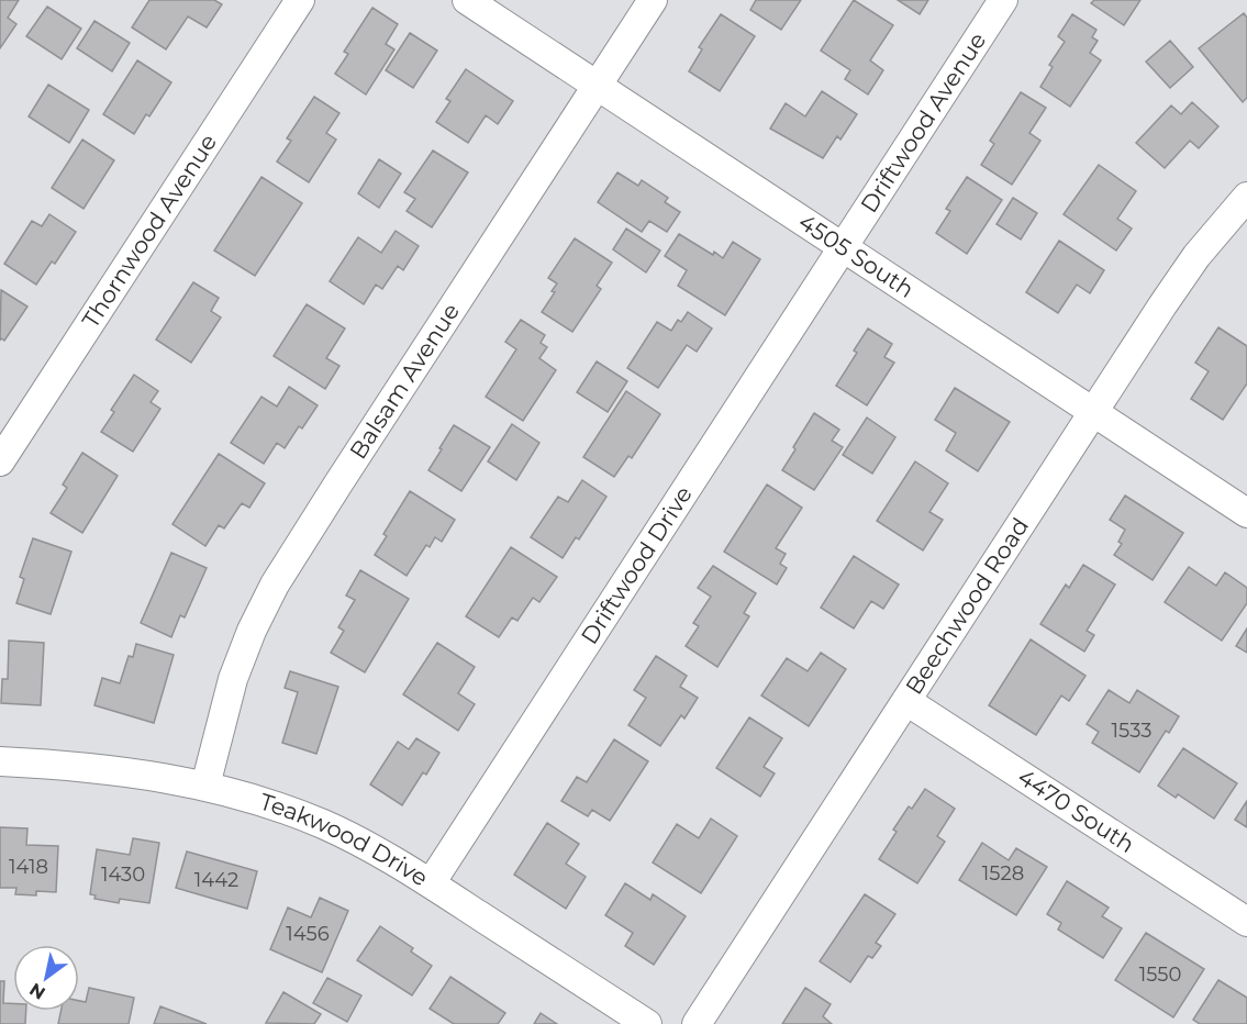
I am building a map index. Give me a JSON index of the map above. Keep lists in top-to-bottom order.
{
  "streets": {
    "street": [
      "Driftwood Avenue",
      "Thornwood Avenue",
      "4505 South",
      "Balsam Avenue",
      "Driftwood Drive",
      "Beechwood Road",
      "4470 South",
      "Teakwood Drive"
    ]
  },
  "crossings": [
    ["Driftwood Avenue", "4505 South"],
    ["Driftwood Avenue", "Driftwood Drive"],
    ["4505 South", "Balsam Avenue"],
    ["4505 South", "Driftwood Drive"],
    ["4505 South", "Beechwood Road"],
    ["Balsam Avenue", "Teakwood Drive"],
    ["Driftwood Drive", "Teakwood Drive"],
    ["Beechwood Road", "4470 South"]
  ],
  "house_numbers": [
    "1533",
    "1418",
    "1528",
    "1430",
    "1442",
    "1456",
    "1550"
  ],
  "north": "bottom left"
}
